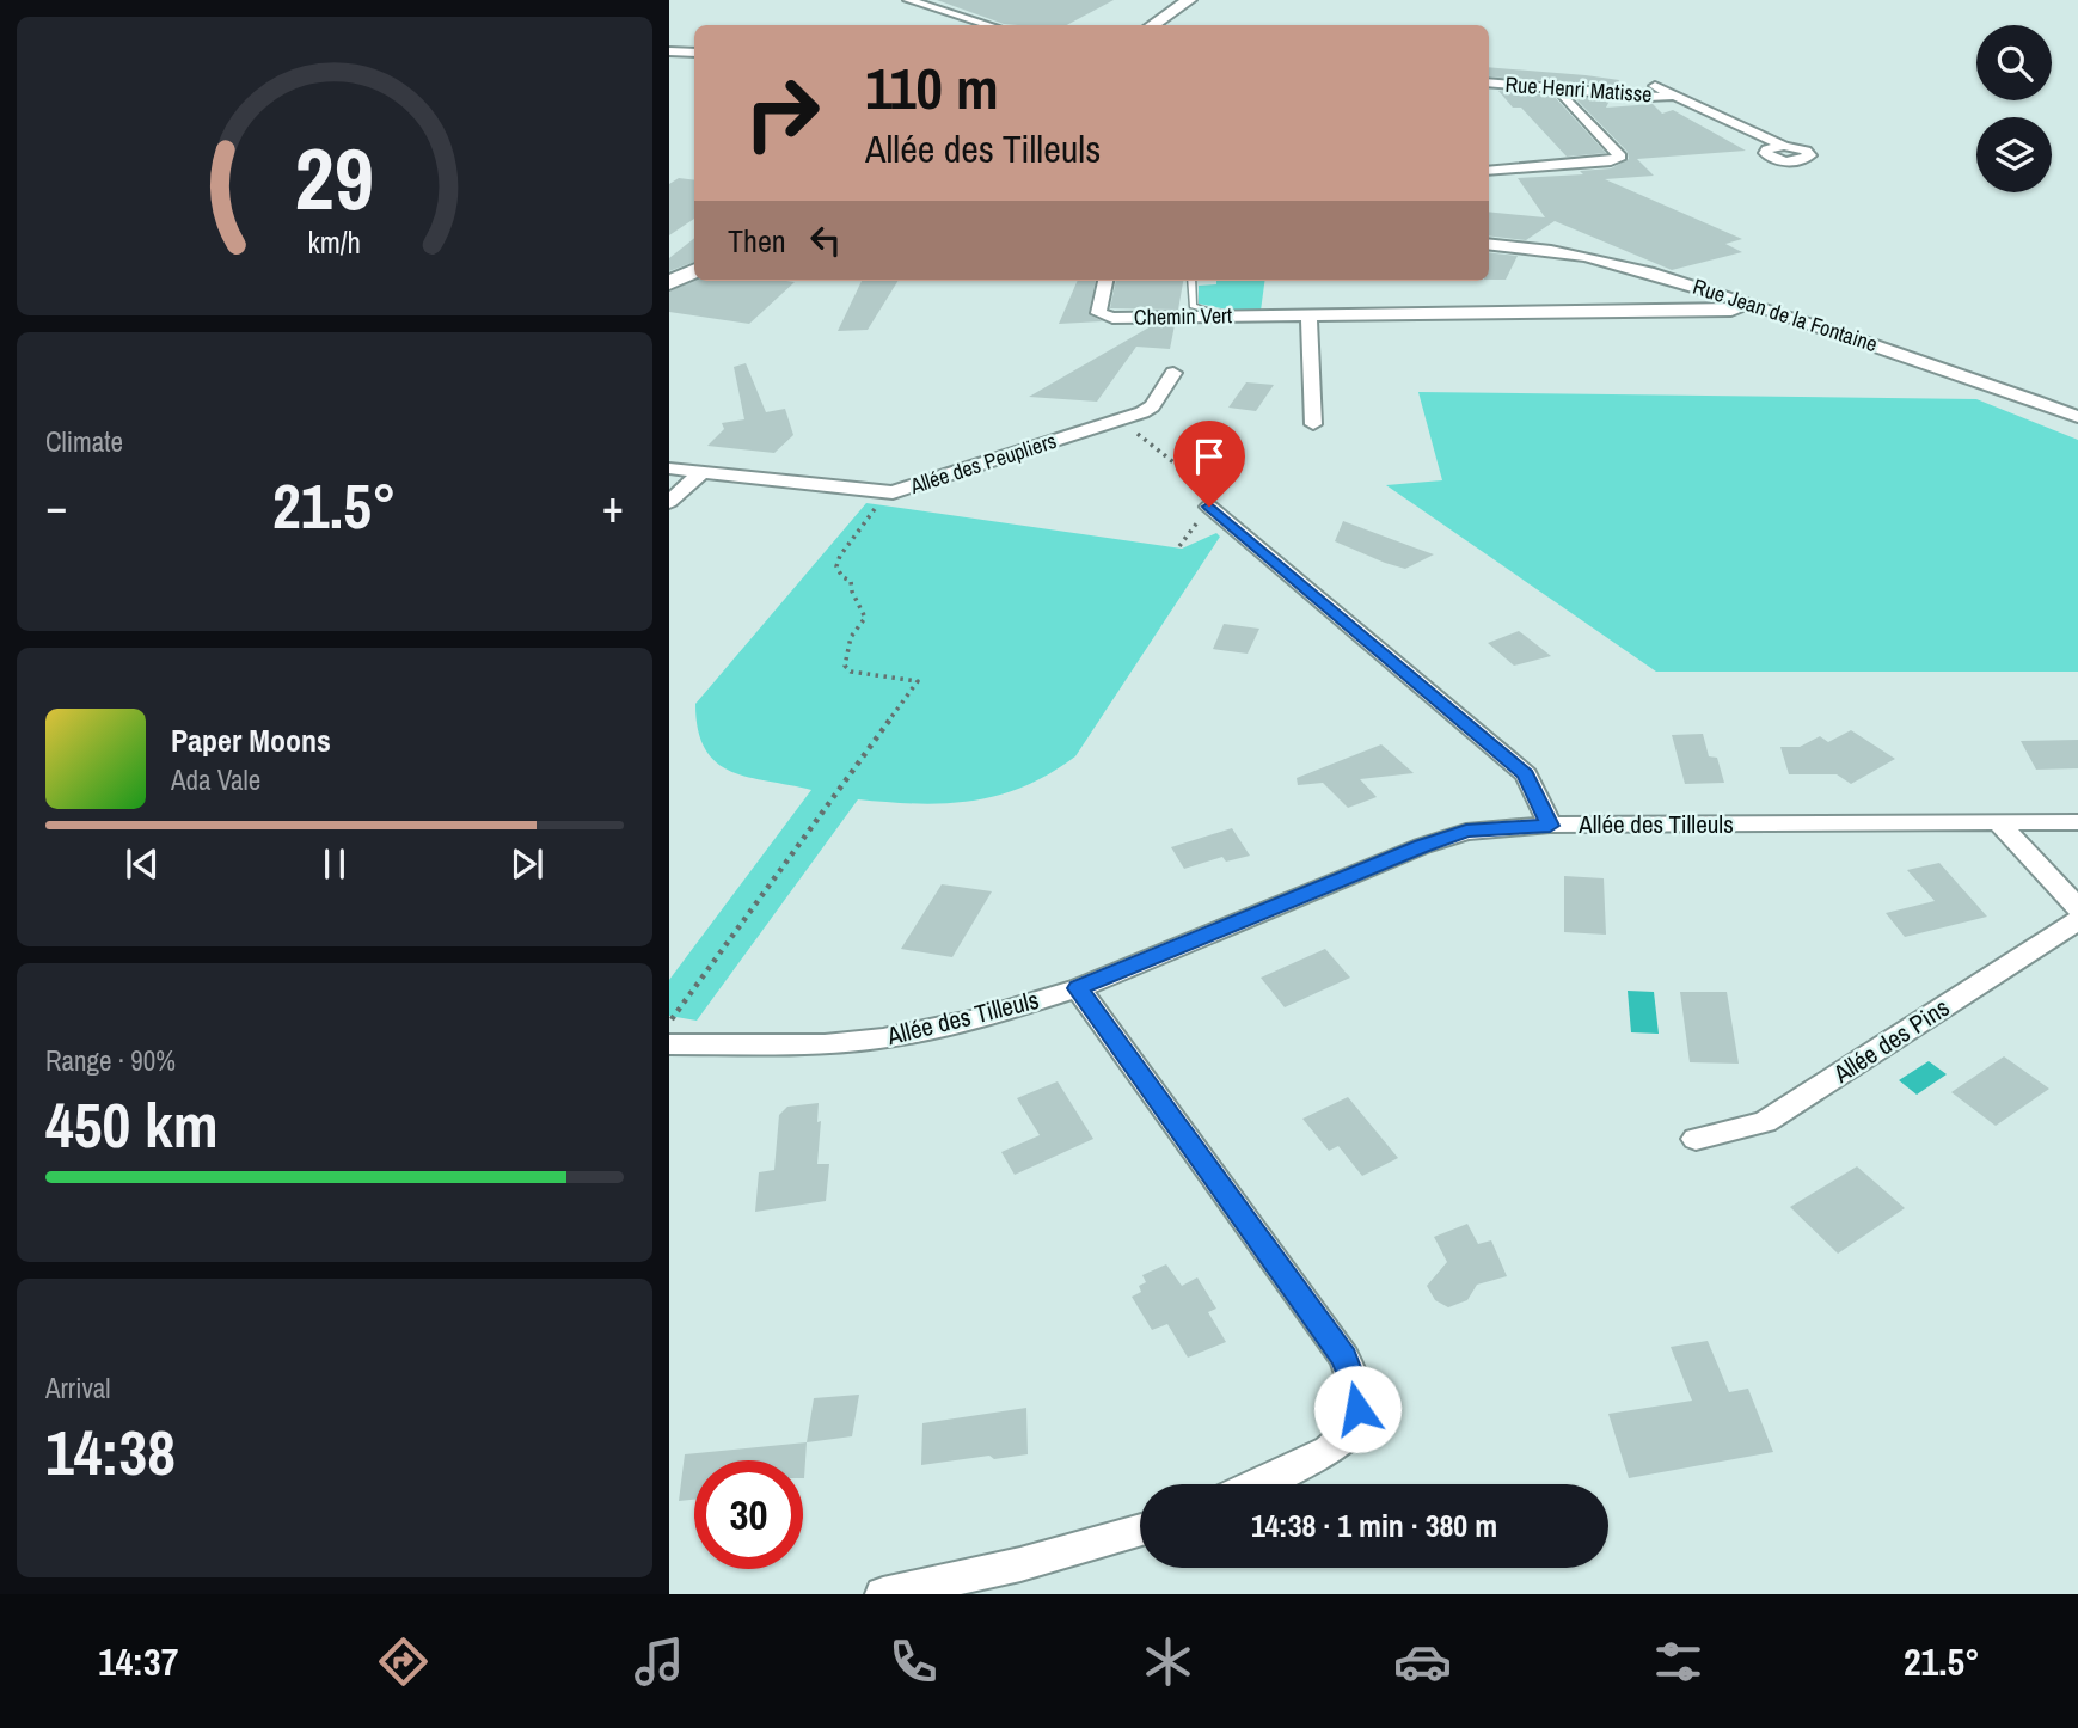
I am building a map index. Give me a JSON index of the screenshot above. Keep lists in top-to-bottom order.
{
  "streets": {
    "street": [
      "Rue Henri Matisse",
      "Rue Jean de la Fontaine",
      "Chemin Vert",
      "Allée des Peupliers",
      "Allée des Tilleuls",
      "Allée des Pins"
    ]
  },
  "crossings": [
    ["Rue Jean de la Fontaine", "Chemin Vert"]
  ],
  "page": {
    "turn": ["110 m", "Allée des Tilleuls"],
    "then": "Then",
    "tile": [
      "Climate",
      ["Range · 90%", "450 km"],
      ["Arrival", "14:38"]
    ],
    "heat": ["−", "21.5°", "+"],
    "song": ["Paper Moons", "Ada Vale"],
    "limit": "30",
    "trip": "14:38 · 1 min · 380 m",
    "tabs": ["14:37", "21.5°"],
    "gauge": ["29", "km/h"]
  }
}
